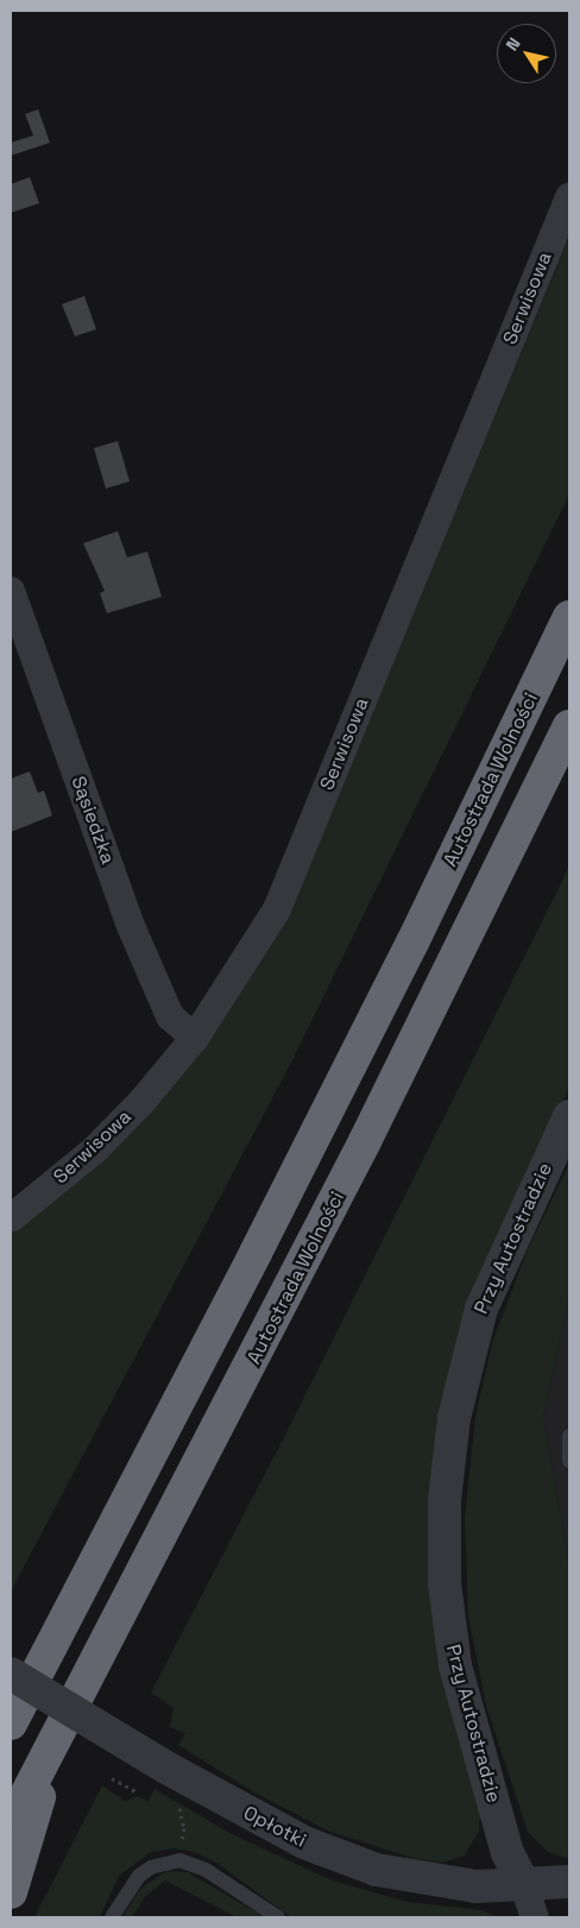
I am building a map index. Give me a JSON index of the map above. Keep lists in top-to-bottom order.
{
  "streets": {
    "highway": ["Autostrada Wolności"],
    "street": [
      "Serwisowa",
      "Sąsiedzka",
      "Przy Autostradzie",
      "Opłotki"
    ]
  },
  "crossings": [
    ["Serwisowa", "Sąsiedzka"],
    ["Przy Autostradzie", "Opłotki"]
  ],
  "north": "top left"
}
